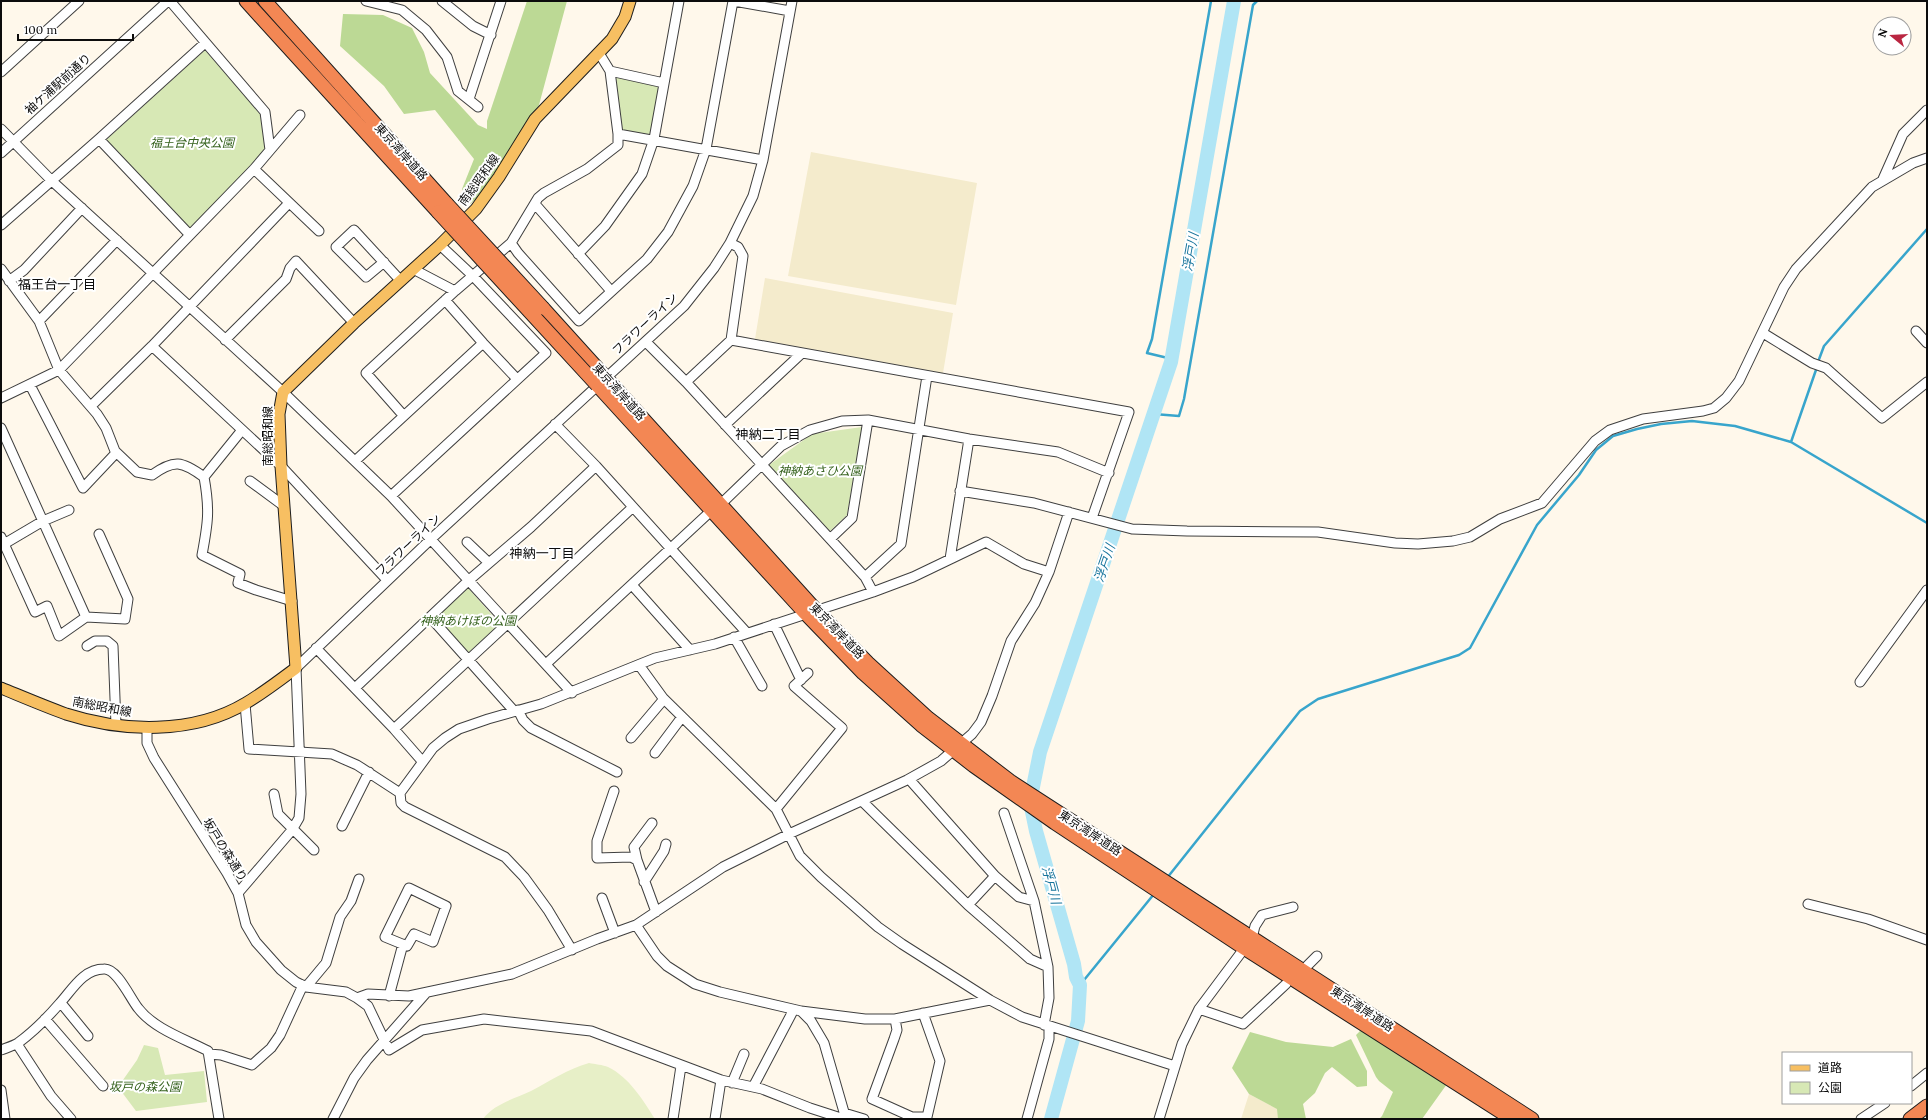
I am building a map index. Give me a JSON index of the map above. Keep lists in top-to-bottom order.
{
  "streets": {
    "highway": ["東京湾岸道路"],
    "main road": ["南総昭和線"],
    "street": ["袖ケ浦駅前通り", "フラワーライン", "坂戸の森通り"]
  },
  "crossings": [
    ["東京湾岸道路", "フラワーライン"],
    ["南総昭和線", "フラワーライン"],
    ["南総昭和線", "坂戸の森通り"]
  ],
  "districts": ["福王台一丁目", "神納二丁目", "神納一丁目"],
  "water": ["浮戸川"],
  "parks": [
    "福王台中央公園",
    "神納あさひ公園",
    "神納あけぼの公園",
    "坂戸の森公園"
  ],
  "legend": ["道路", "公園"],
  "scale_bar": "100 m",
  "north": "left"
}
